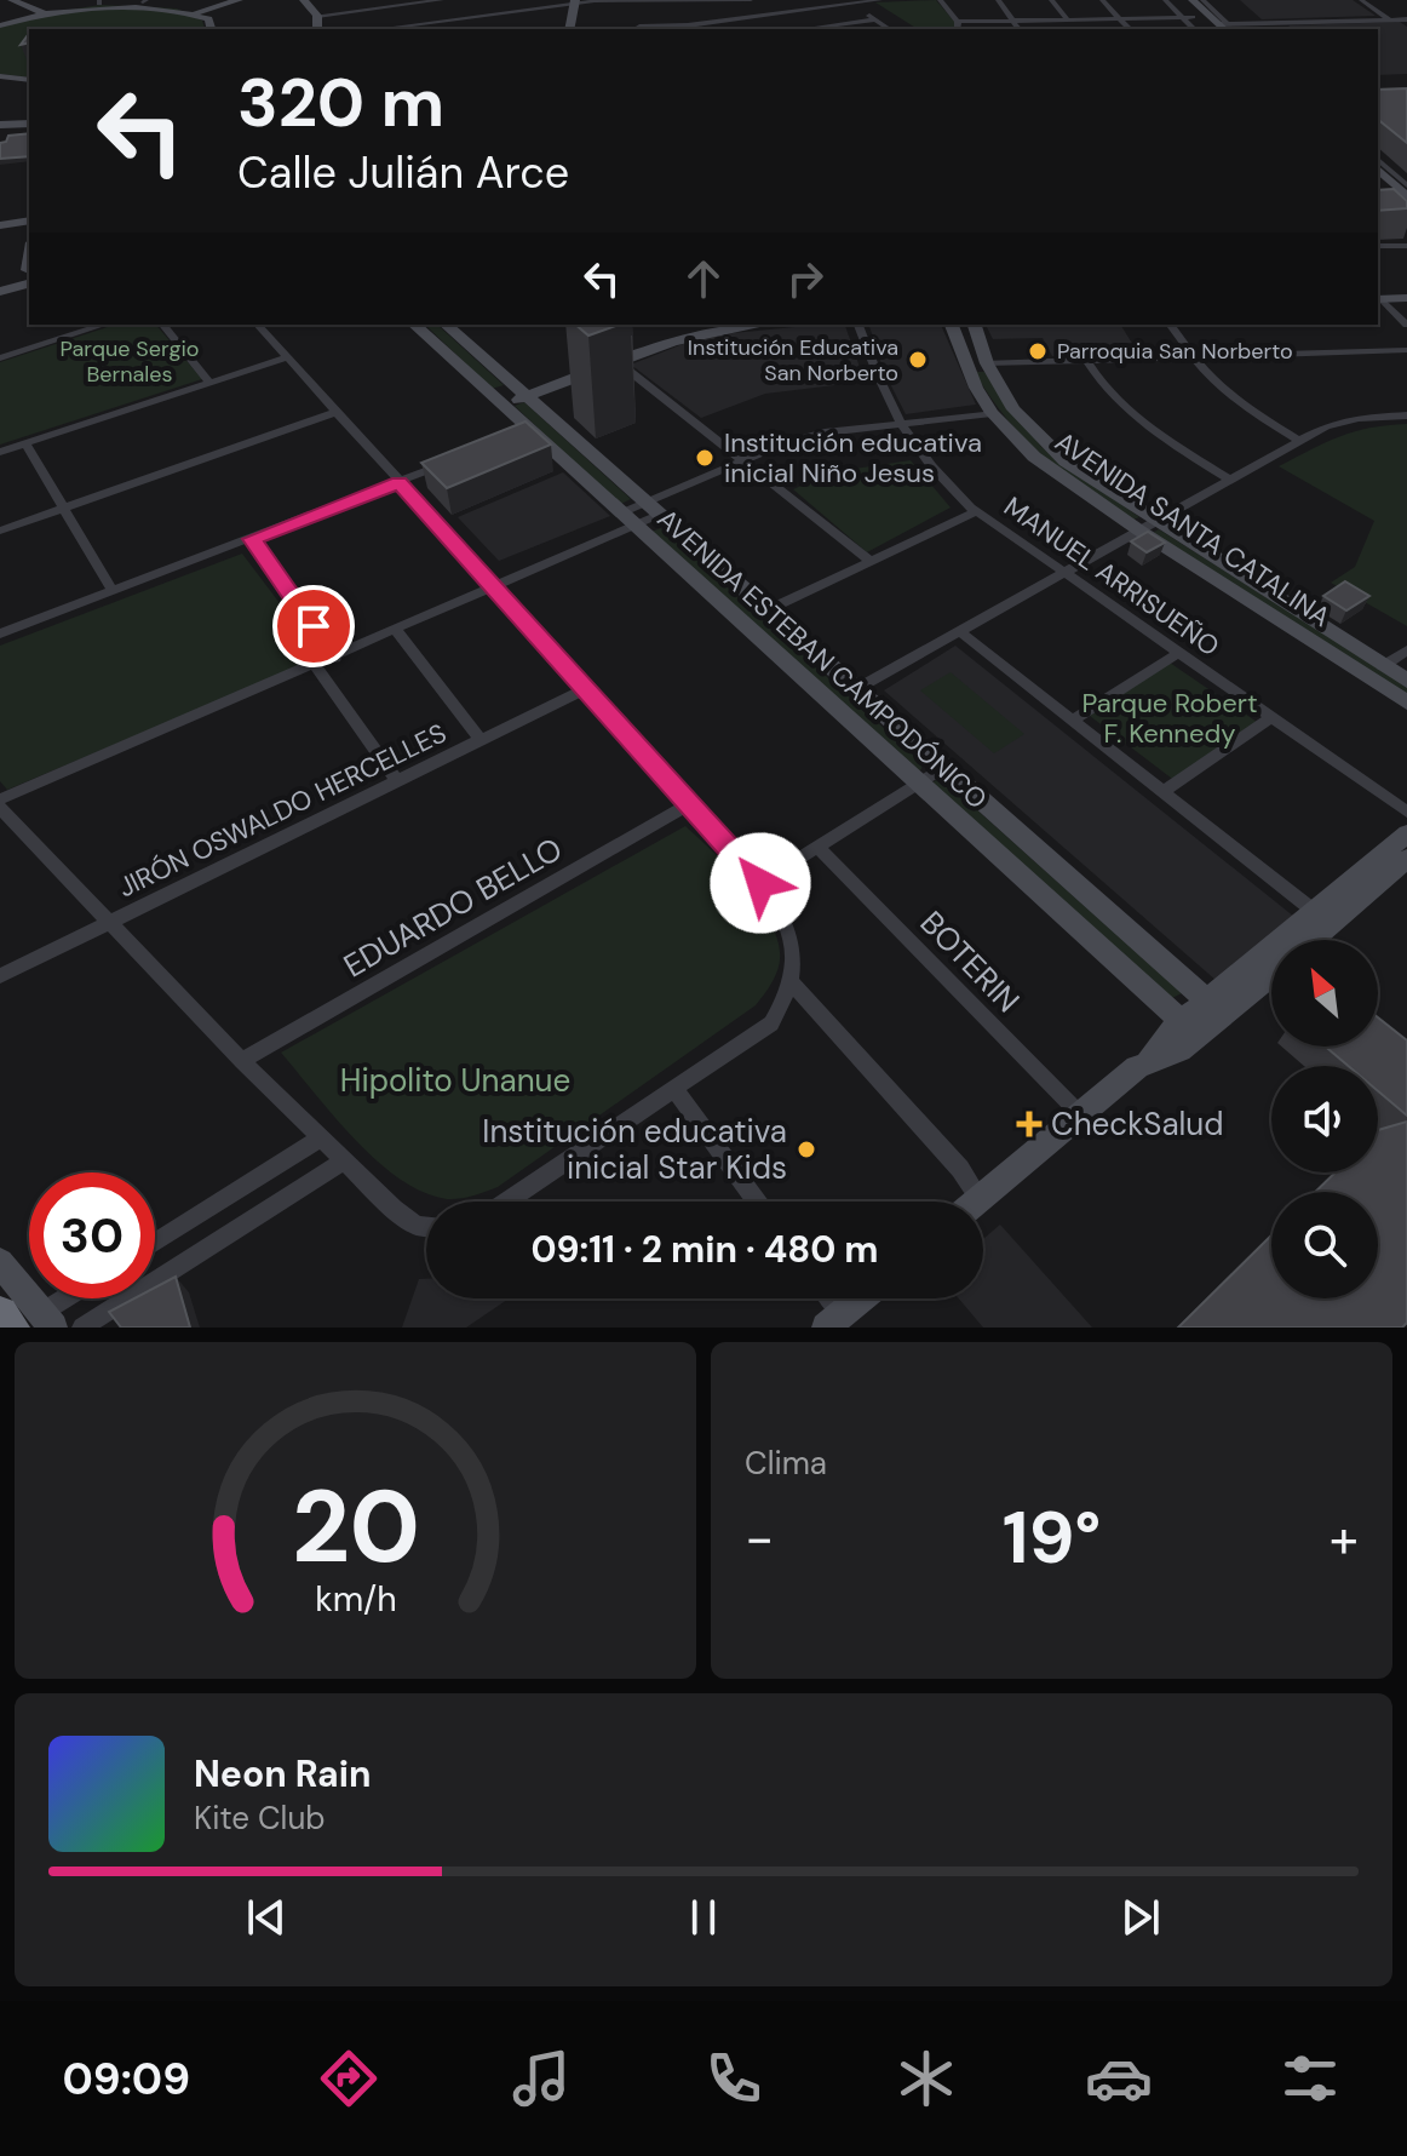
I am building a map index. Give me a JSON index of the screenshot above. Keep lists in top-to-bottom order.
{
  "streets": {
    "street": [
      "AVENIDA SANTA CATALINA",
      "MANUEL ARRISUEÑO",
      "AVENIDA ESTEBAN CAMPODÓNICO",
      "JIRÓN OSWALDO HERCELLES",
      "EDUARDO BELLO",
      "BOTERIN"
    ]
  },
  "parks": ["Parque Sergio Bernales", "Parque Robert F. Kennedy", "Hipolito Unanue"],
  "places": {
    "other": [
      "Parroquia San Norberto",
      "Institución Educativa San Norberto",
      "Institución educativa inicial Niño Jesus",
      "Institución educativa inicial Star Kids"
    ],
    "health": ["CheckSalud"]
  },
  "north": "top left",
  "page": {
    "turn": ["320 m", "Calle Julián Arce"],
    "limit": "30",
    "trip": "09:11 · 2 min · 480 m",
    "tile": "Clima",
    "heat": ["−", "19°", "+"],
    "song": ["Neon Rain", "Kite Club"],
    "tabs": "09:09",
    "gauge": ["20", "km/h"]
  }
}
